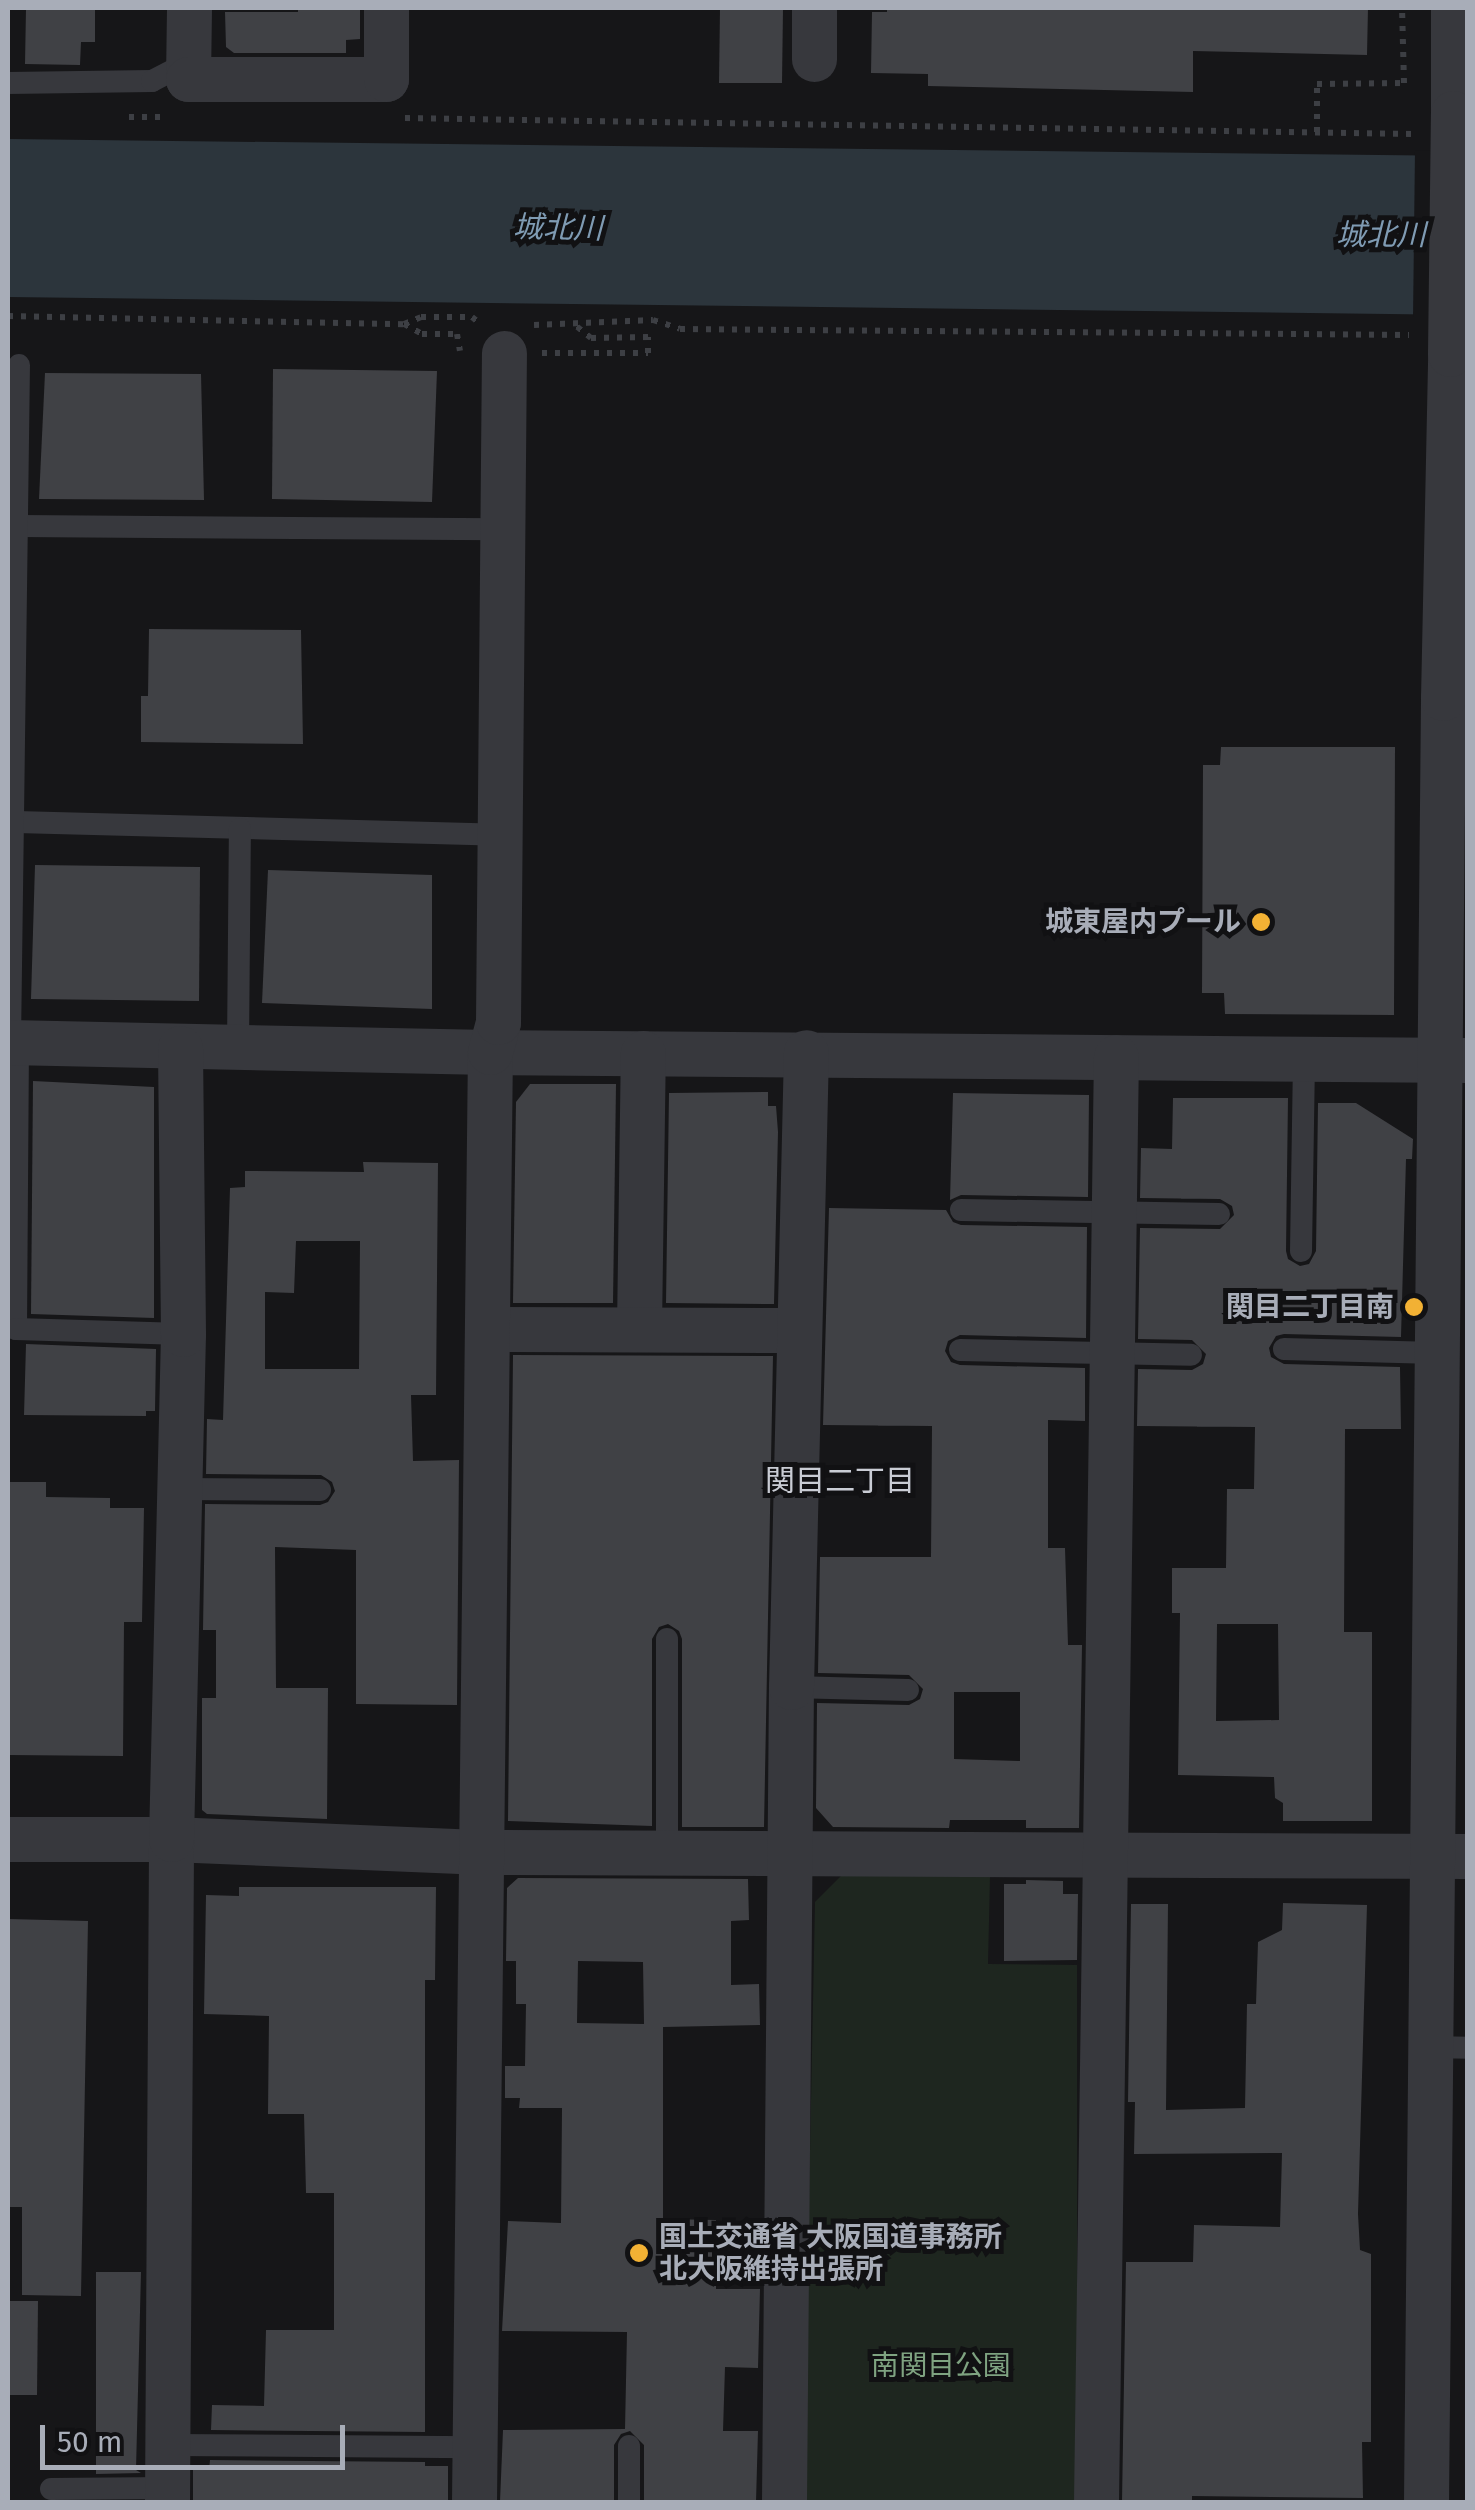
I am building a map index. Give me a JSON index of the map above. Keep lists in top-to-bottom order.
{
  "districts": ["関目二丁目"],
  "water": ["城北川"],
  "parks": ["南関目公園"],
  "places": ["城東屋内プール", "関目二丁目南", "国土交通省 大阪国道事務所 北大阪維持出張所"],
  "scale_bar": "50 m"
}
